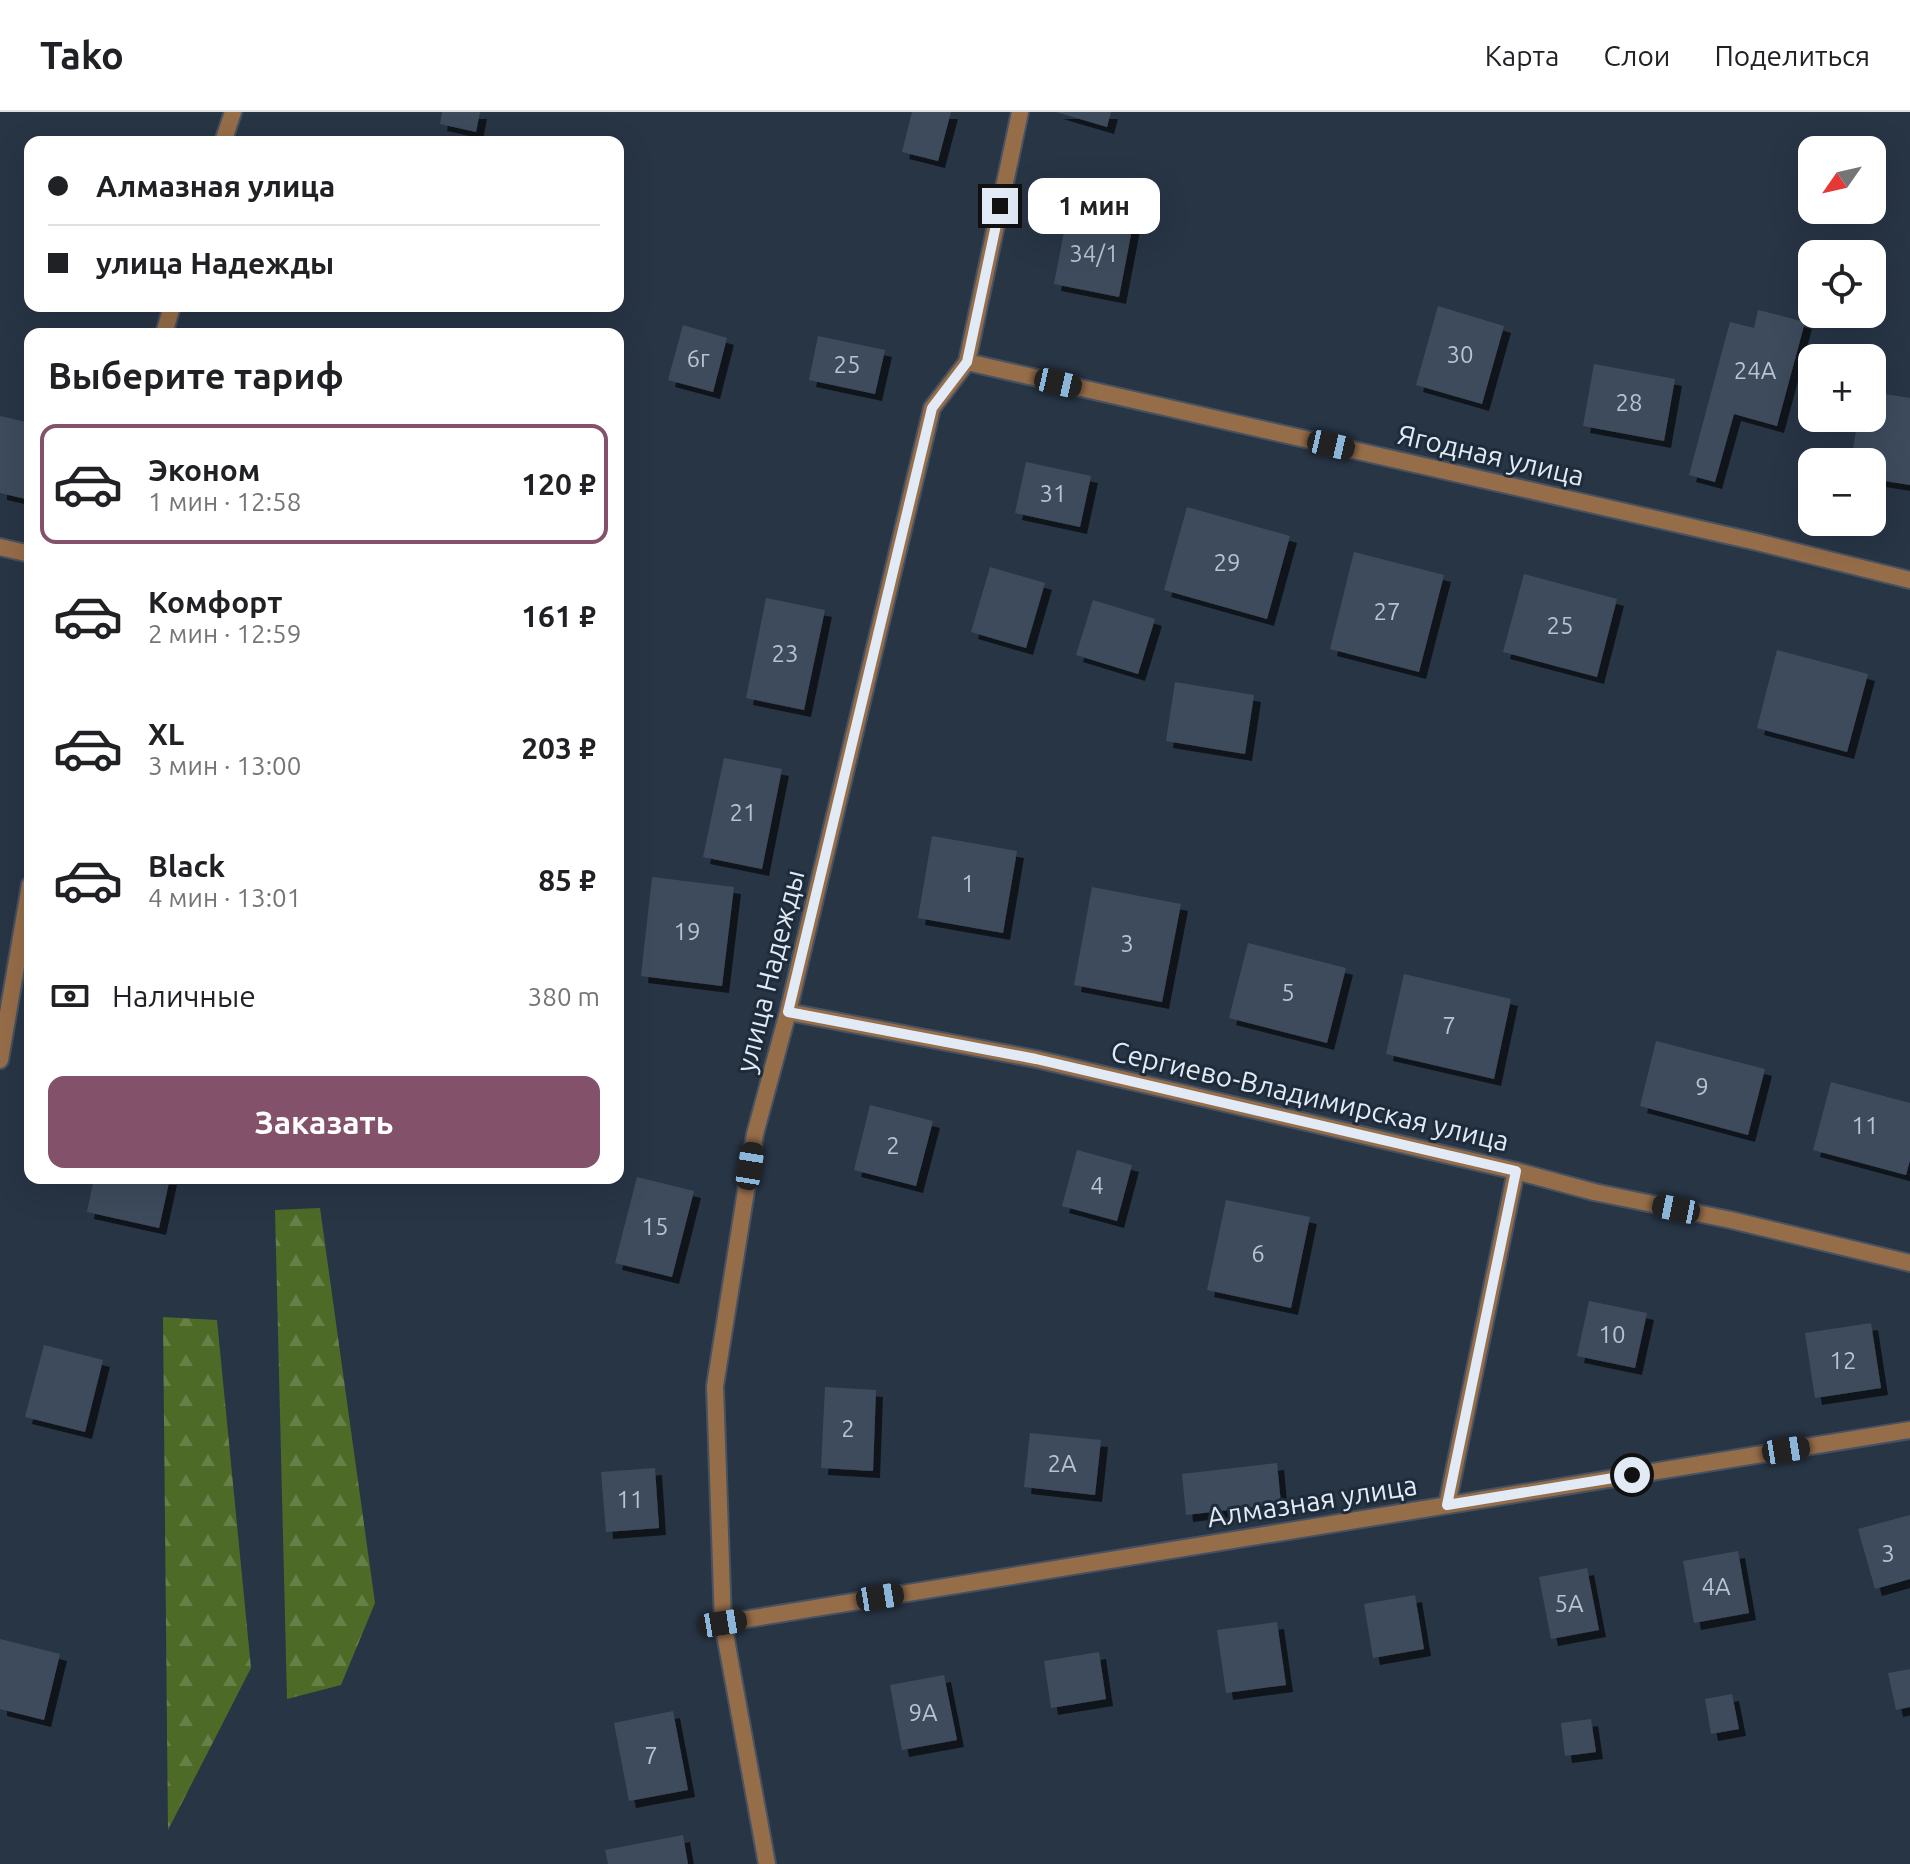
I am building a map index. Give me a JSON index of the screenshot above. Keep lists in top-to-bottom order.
{
  "streets": {
    "street": [
      "Ягодная улица",
      "улица Надежды",
      "Сергиево-Владимирская улица",
      "Алмазная улица"
    ]
  },
  "crossings": [
    ["Ягодная улица", "улица Надежды"],
    ["улица Надежды", "Сергиево-Владимирская улица"],
    ["улица Надежды", "Алмазная улица"]
  ],
  "house_numbers": [
    "34/1",
    "30",
    "6г",
    "25",
    "24А",
    "28",
    "31",
    "29",
    "27",
    "25",
    "23",
    "21",
    "1",
    "19",
    "3",
    "5",
    "7",
    "9",
    "11",
    "2",
    "4",
    "15",
    "6",
    "10",
    "12",
    "2",
    "2А",
    "11",
    "3",
    "4А",
    "5А",
    "9А",
    "7"
  ],
  "north": "bottom left",
  "page": {
    "header": "Tako",
    "nav": ["Карта", "Слои", "Поделиться"],
    "map_buttons": ["+", "−"],
    "banner": ["Алмазная улица", "улица Надежды"],
    "bubble": "1 мин",
    "heading": "Выберите тариф",
    "list": [
      {
        "name": "Эконом",
        "note": "1 мин · 12:58",
        "value": "120 ₽"
      },
      {
        "name": "Комфорт",
        "note": "2 мин · 12:59",
        "value": "161 ₽"
      },
      {
        "name": "XL",
        "note": "3 мин · 13:00",
        "value": "203 ₽"
      },
      {
        "name": "Black",
        "note": "4 мин · 13:01",
        "value": "85 ₽"
      }
    ],
    "pay": ["Наличные", "380 m"],
    "buttons": "Заказать"
  }
}
